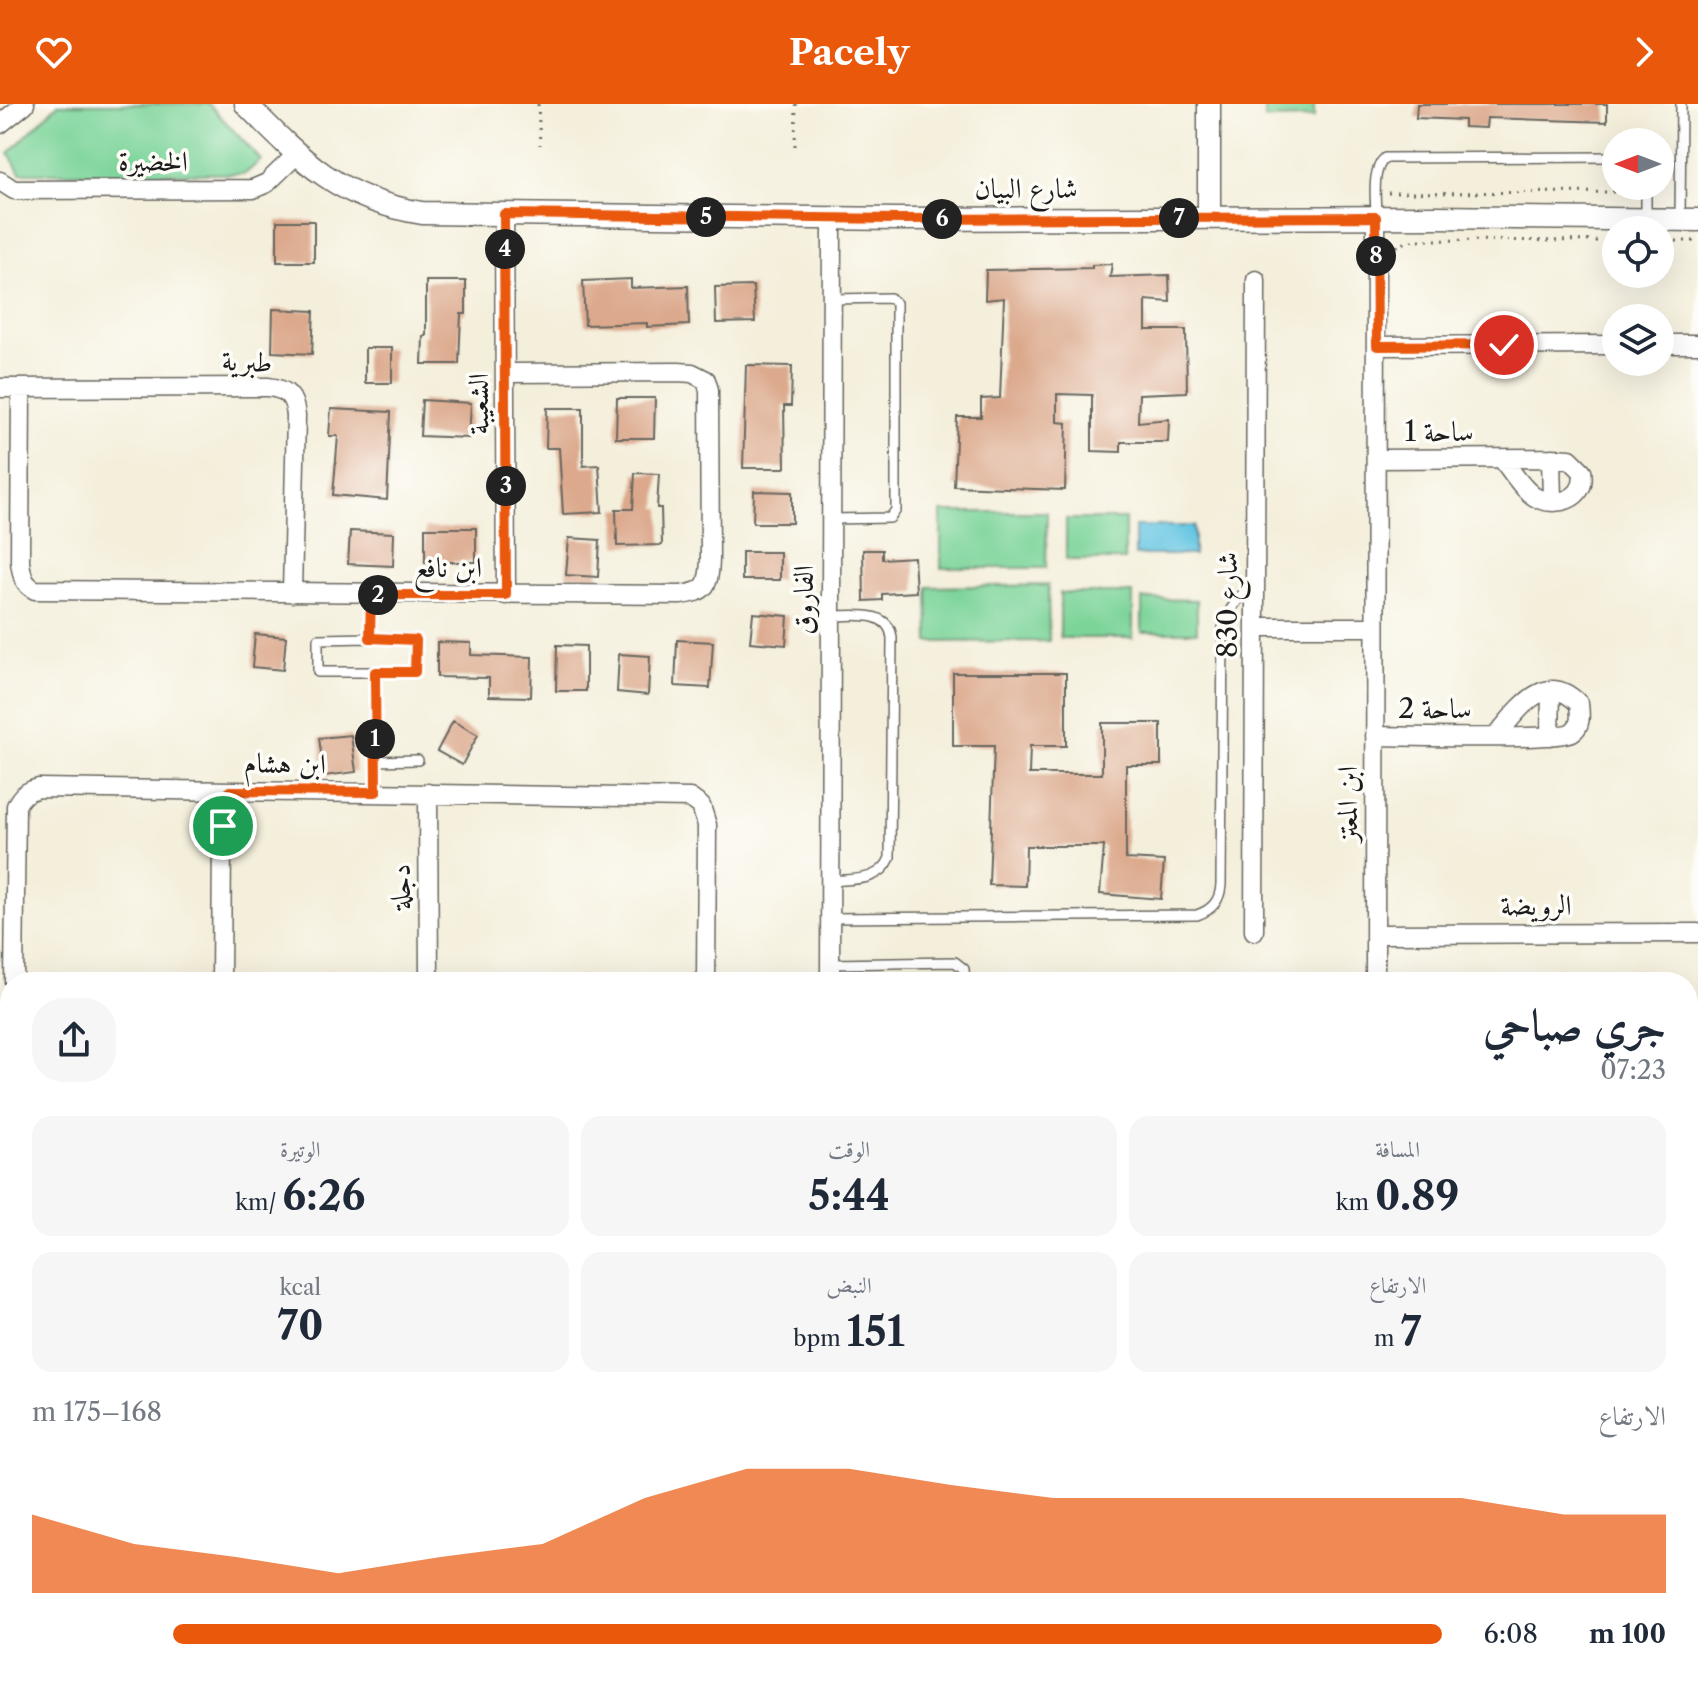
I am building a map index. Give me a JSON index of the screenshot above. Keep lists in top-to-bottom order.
{
  "streets": {
    "street": [
      "الخضيرة",
      "شارع البيان",
      "طبرية",
      "الشعيبة",
      "ساحة 1",
      "ابن نافع",
      "الفاروق",
      "شارع 830",
      "ساحة 2",
      "ابن هشام",
      "ابن المعتز",
      "دجلة",
      "الرويضة"
    ]
  },
  "crossings": [
    ["الخضيرة", "شارع البيان"],
    ["شارع البيان", "الشعيبة"],
    ["شارع البيان", "الفاروق"],
    ["شارع البيان", "ابن المعتز"],
    ["طبرية", "ابن نافع"],
    ["الشعيبة", "ابن نافع"],
    ["ساحة 1", "ابن المعتز"],
    ["ساحة 2", "ابن المعتز"],
    ["ابن هشام", "دجلة"],
    ["ابن المعتز", "الرويضة"]
  ],
  "north": "left",
  "page": {
    "header": "Pacely",
    "pins": [
      "5",
      "7",
      "6",
      "4",
      "8",
      "3",
      "2",
      "1"
    ],
    "heading": ["جري صباحي", "07:23"],
    "stats": [
      ["المسافة", "0.89 km"],
      ["الوقت", "5:44"],
      ["الوتيرة", "6:26 /km"],
      ["الارتفاع", "7 m"],
      ["النبض", "151 bpm"],
      ["kcal", "70"]
    ],
    "chart": ["الارتفاع", "168–175 m"],
    "list": [
      {
        "name": "100 m",
        "note": "6:08"
      }
    ]
  }
}
